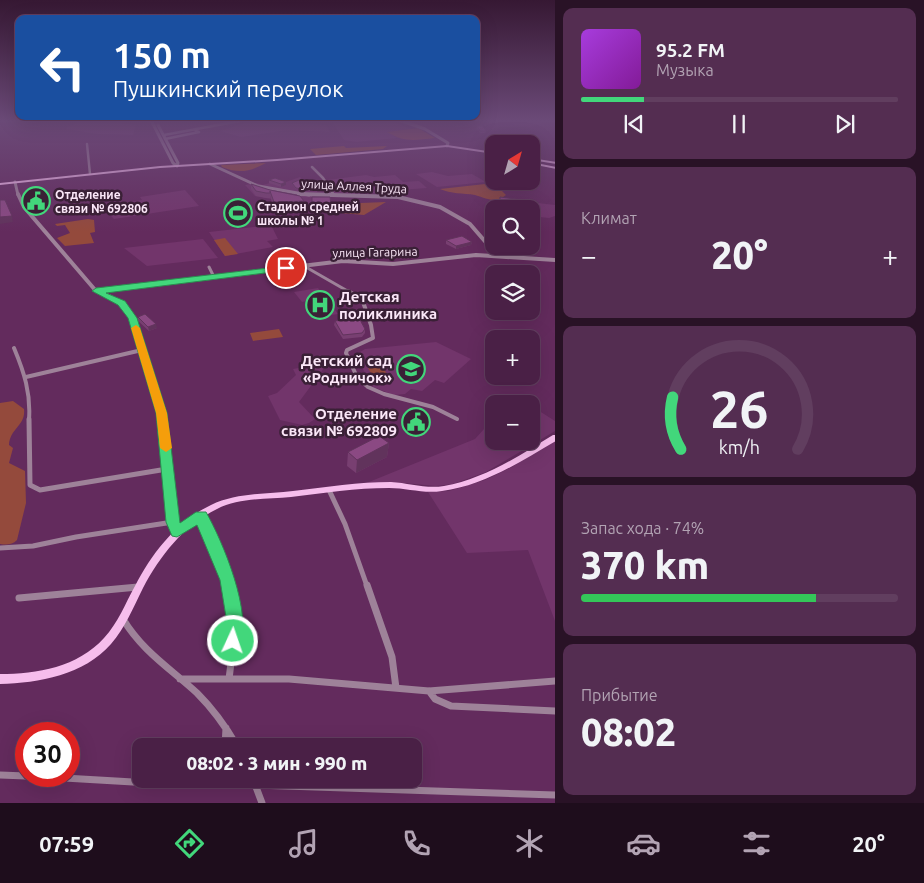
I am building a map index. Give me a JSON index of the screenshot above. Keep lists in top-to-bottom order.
{
  "streets": {
    "street": ["улица Аллея Труда", "улица Гагарина"]
  },
  "places": {
    "public building": ["Отделение связи № 692806", "Отделение связи № 692809"],
    "sports": ["Стадион средней школы № 1"],
    "hospital": ["Детская поликлиника"],
    "school or university": ["Детский сад «Родничок»"]
  },
  "north": "top right",
  "page": {
    "turn": ["150 m", "Пушкинский переулок"],
    "song": ["95.2 FM", "Музыка"],
    "map_buttons": ["+", "−"],
    "tile": [
      "Климат",
      ["Запас хода · 74%", "370 km"],
      ["Прибытие", "08:02"]
    ],
    "heat": ["−", "20°", "+"],
    "limit": "30",
    "trip": "08:02 · 3 мин · 990 m",
    "tabs": ["07:59", "20°"],
    "gauge": ["26", "km/h"]
  }
}
